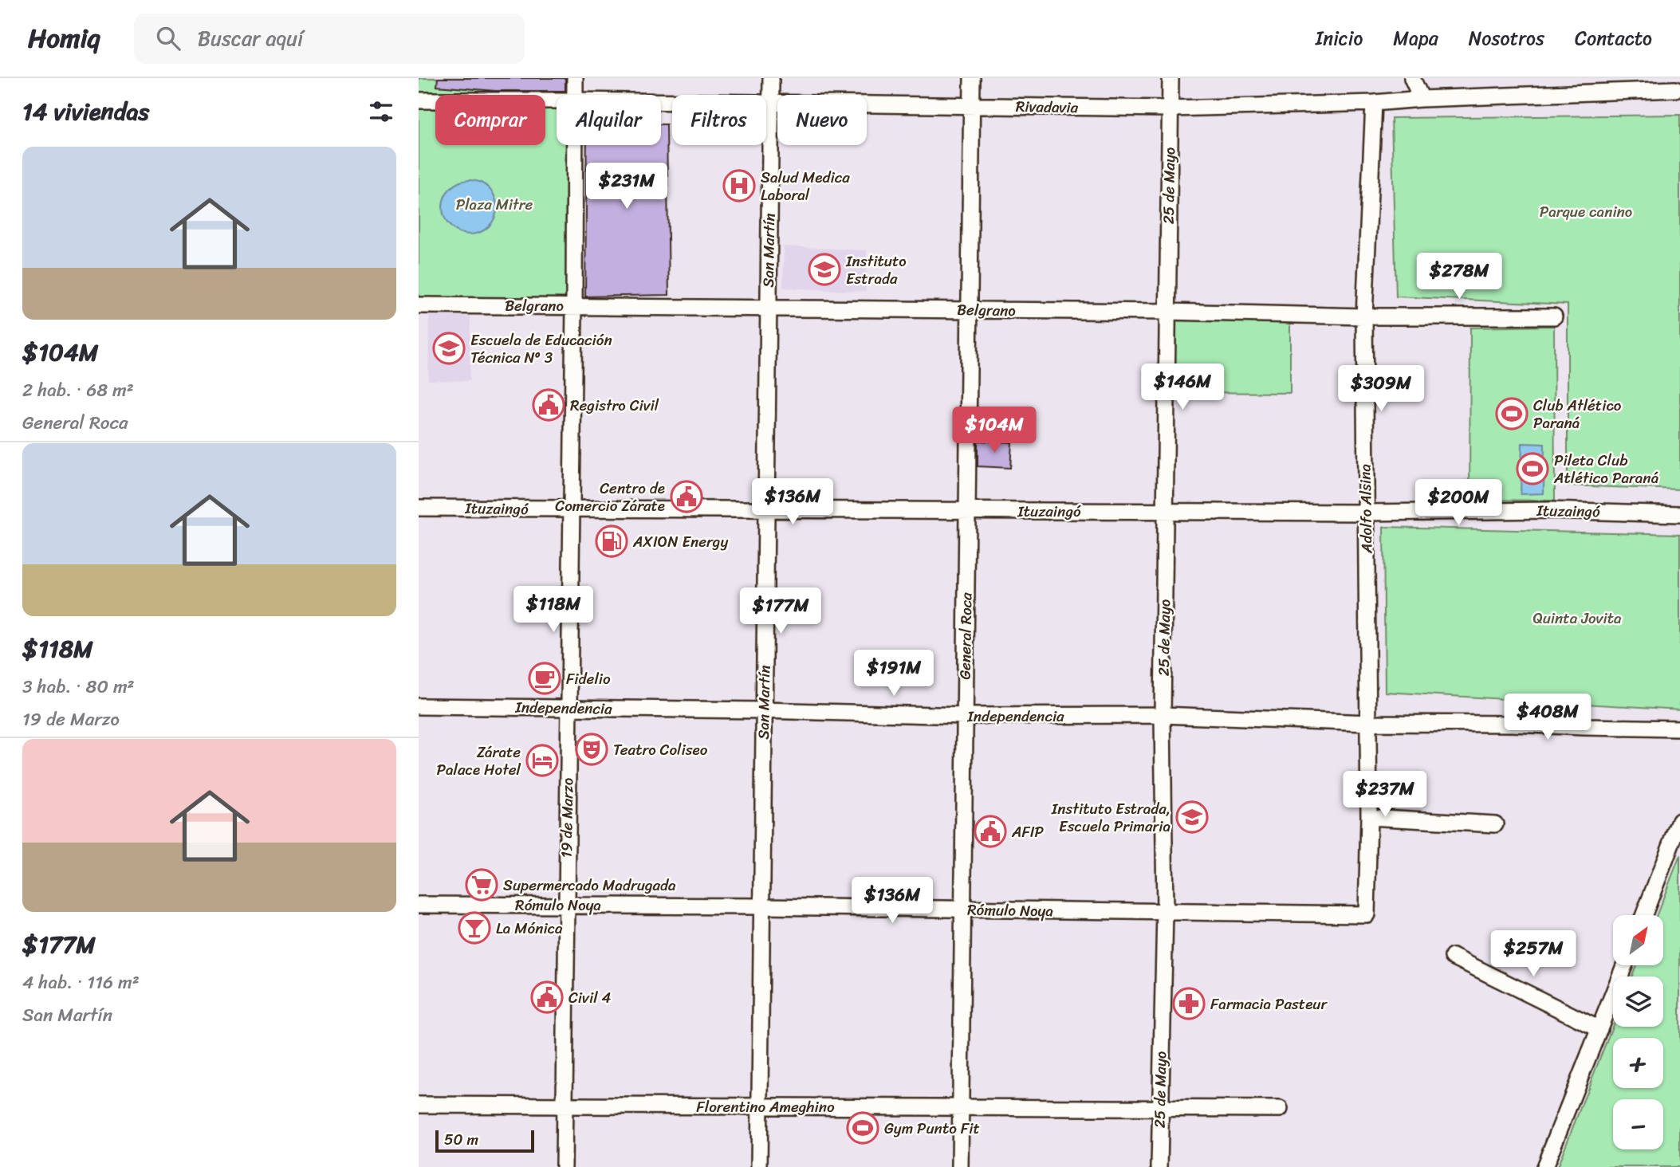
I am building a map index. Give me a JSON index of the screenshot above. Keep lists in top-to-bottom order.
{
  "streets": {
    "street": [
      "Rivadavia",
      "25 de Mayo",
      "San Martín",
      "Belgrano",
      "Ituzaingó",
      "Adolfo Alsina",
      "General Roca",
      "Independencia",
      "19 de Marzo",
      "Rómulo Noya",
      "Florentino Ameghino"
    ]
  },
  "crossings": [
    ["Rivadavia", "25 de Mayo"],
    ["Rivadavia", "San Martín"],
    ["Rivadavia", "Adolfo Alsina"],
    ["Rivadavia", "General Roca"],
    ["25 de Mayo", "Belgrano"],
    ["25 de Mayo", "Ituzaingó"],
    ["25 de Mayo", "Independencia"],
    ["25 de Mayo", "Rómulo Noya"],
    ["25 de Mayo", "Florentino Ameghino"],
    ["San Martín", "Belgrano"],
    ["San Martín", "Ituzaingó"],
    ["San Martín", "Independencia"],
    ["San Martín", "Rómulo Noya"],
    ["San Martín", "Florentino Ameghino"],
    ["Belgrano", "Adolfo Alsina"],
    ["Belgrano", "General Roca"],
    ["Belgrano", "19 de Marzo"],
    ["Ituzaingó", "Adolfo Alsina"],
    ["Ituzaingó", "General Roca"],
    ["Ituzaingó", "19 de Marzo"],
    ["Adolfo Alsina", "Independencia"],
    ["Adolfo Alsina", "Rómulo Noya"],
    ["General Roca", "Independencia"],
    ["General Roca", "Rómulo Noya"],
    ["General Roca", "Florentino Ameghino"],
    ["Independencia", "19 de Marzo"],
    ["19 de Marzo", "Rómulo Noya"],
    ["19 de Marzo", "Florentino Ameghino"]
  ],
  "parks": ["Plaza Mitre", "Parque canino", "Quinta Jovita"],
  "places": {
    "hospital": ["Salud Medica Laboral"],
    "school or university": ["Instituto Estrada", "Escuela de Educación Técnica Nº 3", "Instituto Estrada, Escuela Primaria"],
    "public building": [
      "Registro Civil",
      "Centro de Comercio Zárate",
      "AFIP",
      "Civil 4"
    ],
    "sports": ["Club Atlético Paraná", "Pileta Club Atlético Paraná", "Gym Punto Fit"],
    "fuel station": ["AXION Energy"],
    "cafe": ["Fidelio"],
    "theatre": ["Teatro Coliseo"],
    "hotel": ["Zárate Palace Hotel"],
    "supermarket": ["Supermercado Madrugada"],
    "bar": ["La Mónica"],
    "pharmacy": ["Farmacia Pasteur"]
  },
  "scale_bar": "50 m",
  "north": "top right",
  "page": {
    "header": "Homiq",
    "search": "Buscar aquí",
    "nav": [
      "Inicio",
      "Mapa",
      "Nosotros",
      "Contacto"
    ],
    "heading": "14 viviendas",
    "chip": [
      "Comprar",
      "Alquilar",
      "Filtros",
      "Nuevo"
    ],
    "list": [
      {
        "name": "$104M",
        "note": "2 hab. · 68 m² · General Roca"
      },
      {
        "name": "$118M",
        "note": "3 hab. · 80 m² · 19 de Marzo"
      },
      {
        "name": "$177M",
        "note": "4 hab. · 116 m² · San Martín"
      }
    ],
    "price": [
      "$231M",
      "$278M",
      "$146M",
      "$309M",
      "$104M",
      "$136M",
      "$200M",
      "$118M",
      "$177M",
      "$191M",
      "$408M",
      "$237M",
      "$136M",
      "$257M"
    ],
    "map_buttons": ["+", "−"],
    "scale": "50 m"
  }
}
